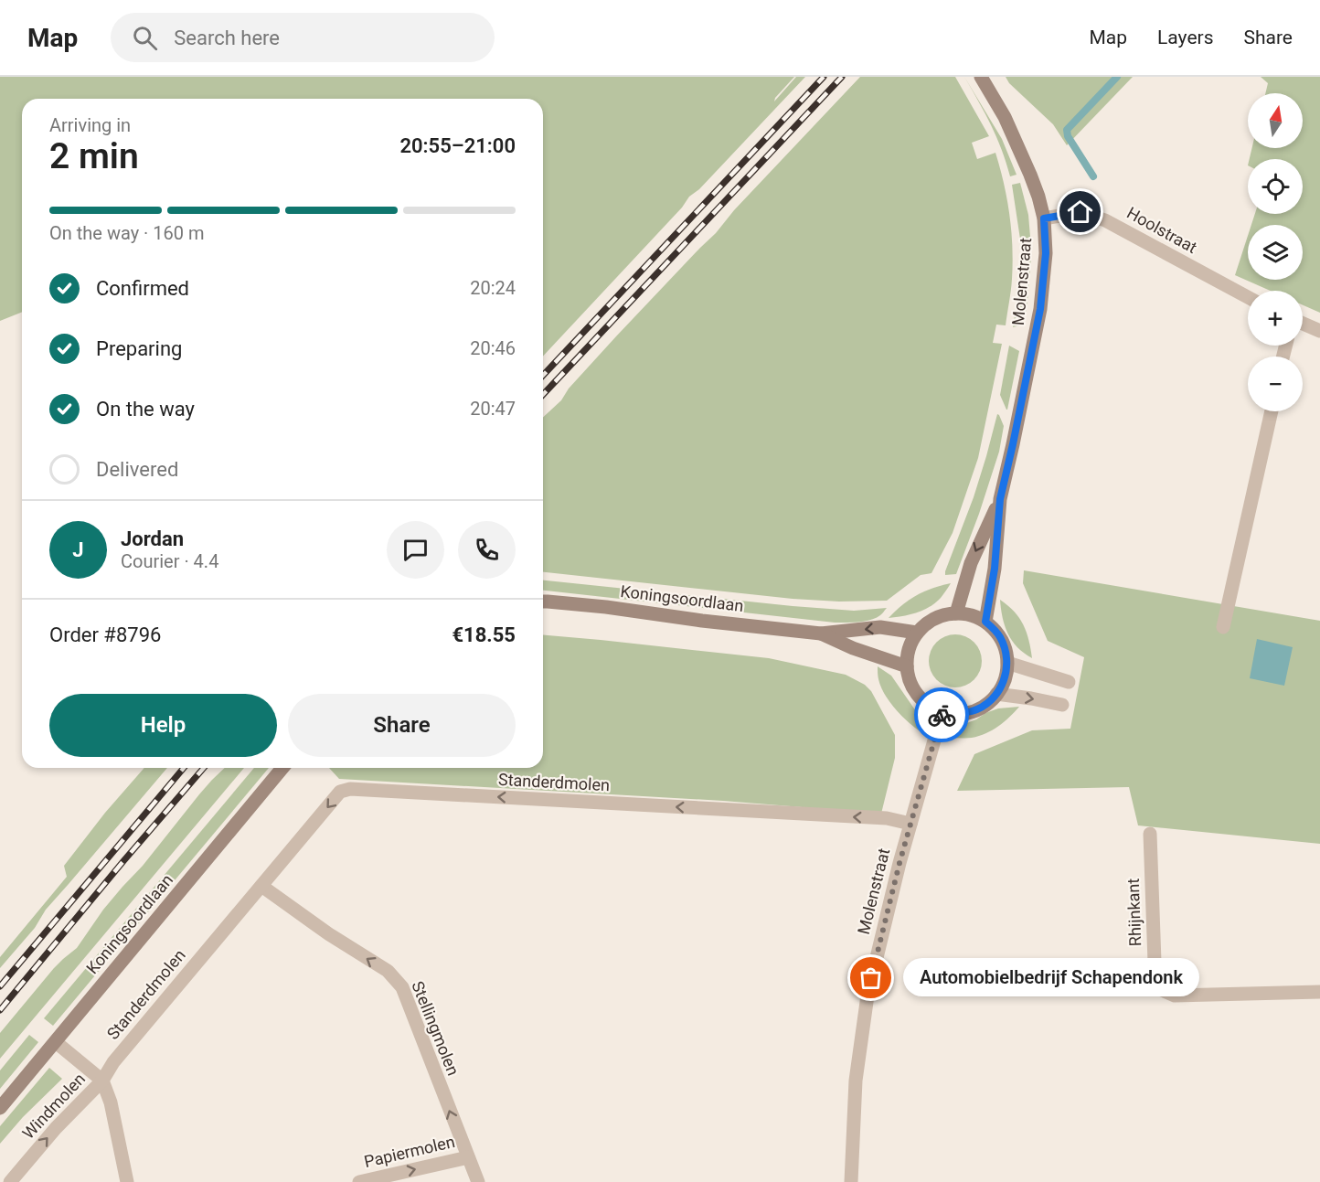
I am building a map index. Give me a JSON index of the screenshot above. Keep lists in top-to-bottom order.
{
  "streets": {
    "street": [
      "Hoolstraat",
      "Molenstraat",
      "Koningsoordlaan",
      "Standerdmolen",
      "Rhijnkant",
      "Stellingmolen",
      "Windmolen",
      "Papiermolen"
    ]
  },
  "crossings": [
    ["Hoolstraat", "Molenstraat"],
    ["Molenstraat", "Koningsoordlaan"],
    ["Molenstraat", "Standerdmolen"],
    ["Standerdmolen", "Stellingmolen"],
    ["Standerdmolen", "Windmolen"],
    ["Stellingmolen", "Papiermolen"]
  ],
  "one_way": [
    "Standerdmolen",
    "Stellingmolen",
    "Windmolen",
    "Papiermolen"
  ],
  "places": ["Automobielbedrijf Schapendonk"],
  "north": "top",
  "page": {
    "header": "Map",
    "search": "Search here",
    "nav": ["Map", "Layers", "Share"],
    "map_buttons": ["+", "−"],
    "heading": ["2 min", "Arriving in", "20:55–21:00"],
    "panel": [
      "Jordan",
      "Courier · 4.4",
      "Order #8796",
      "€18.55"
    ],
    "bar": "On the way · 160 m",
    "list": [
      ["Confirmed", "20:24"],
      ["Preparing", "20:46"],
      ["On the way", "20:47"],
      "Delivered"
    ],
    "round": "J",
    "buttons": ["Help", "Share"],
    "bubble": "Automobielbedrijf Schapendonk"
  }
}
